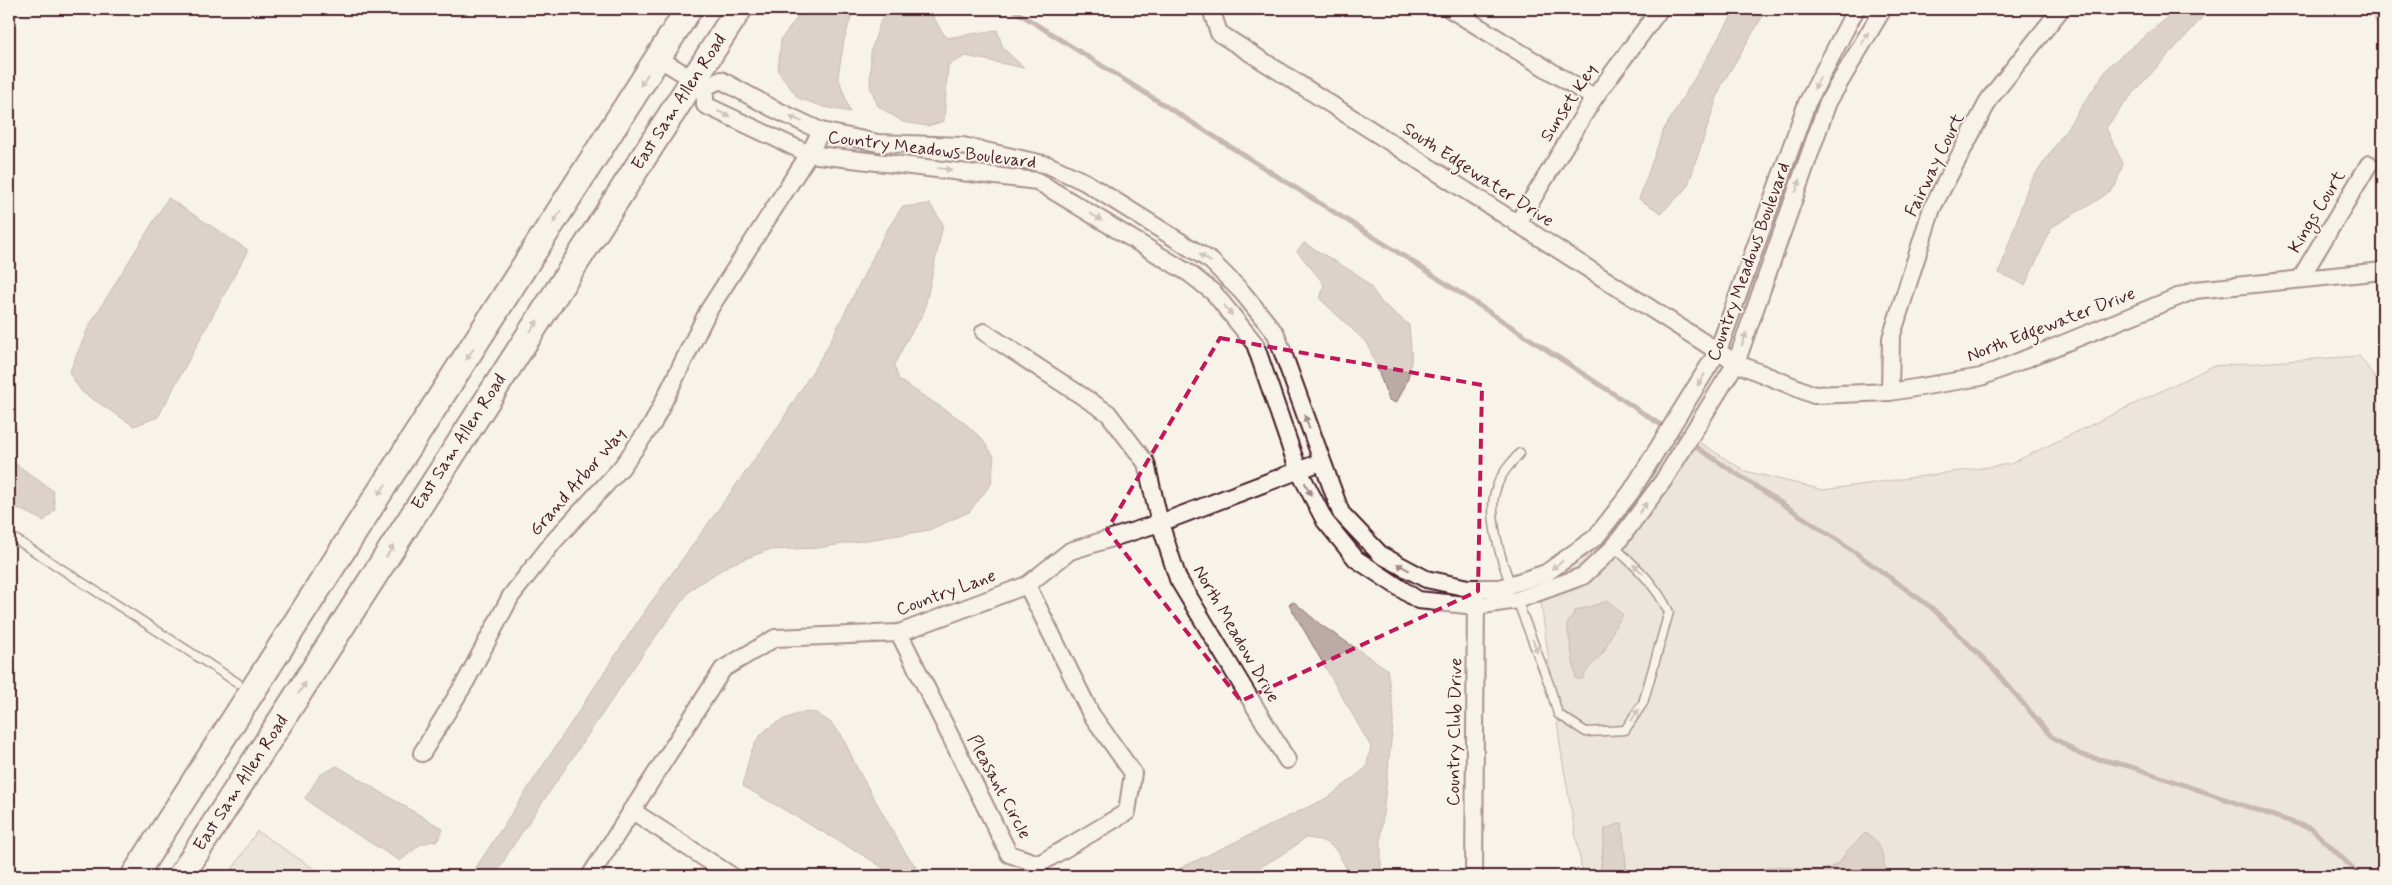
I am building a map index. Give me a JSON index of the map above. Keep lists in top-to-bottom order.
{
  "streets": {
    "main road": ["East Sam Allen Road"],
    "street": [
      "Sunset Key",
      "Country Meadows Boulevard",
      "Fairway Court",
      "South Edgewater Drive",
      "Kings Court",
      "North Edgewater Drive",
      "Grand Arbor Way",
      "Country Lane",
      "North Meadow Drive",
      "Country Club Drive",
      "Pleasant Circle"
    ]
  },
  "crossings": [
    ["East Sam Allen Road", "Country Meadows Boulevard"],
    ["Sunset Key", "South Edgewater Drive"],
    ["Country Meadows Boulevard", "South Edgewater Drive"],
    ["Country Meadows Boulevard", "North Edgewater Drive"],
    ["Country Meadows Boulevard", "Grand Arbor Way"],
    ["Country Meadows Boulevard", "Country Lane"],
    ["Country Meadows Boulevard", "Country Club Drive"],
    ["Fairway Court", "North Edgewater Drive"],
    ["South Edgewater Drive", "North Edgewater Drive"],
    ["Kings Court", "North Edgewater Drive"],
    ["Country Lane", "North Meadow Drive"],
    ["Country Lane", "Pleasant Circle"]
  ]
}
